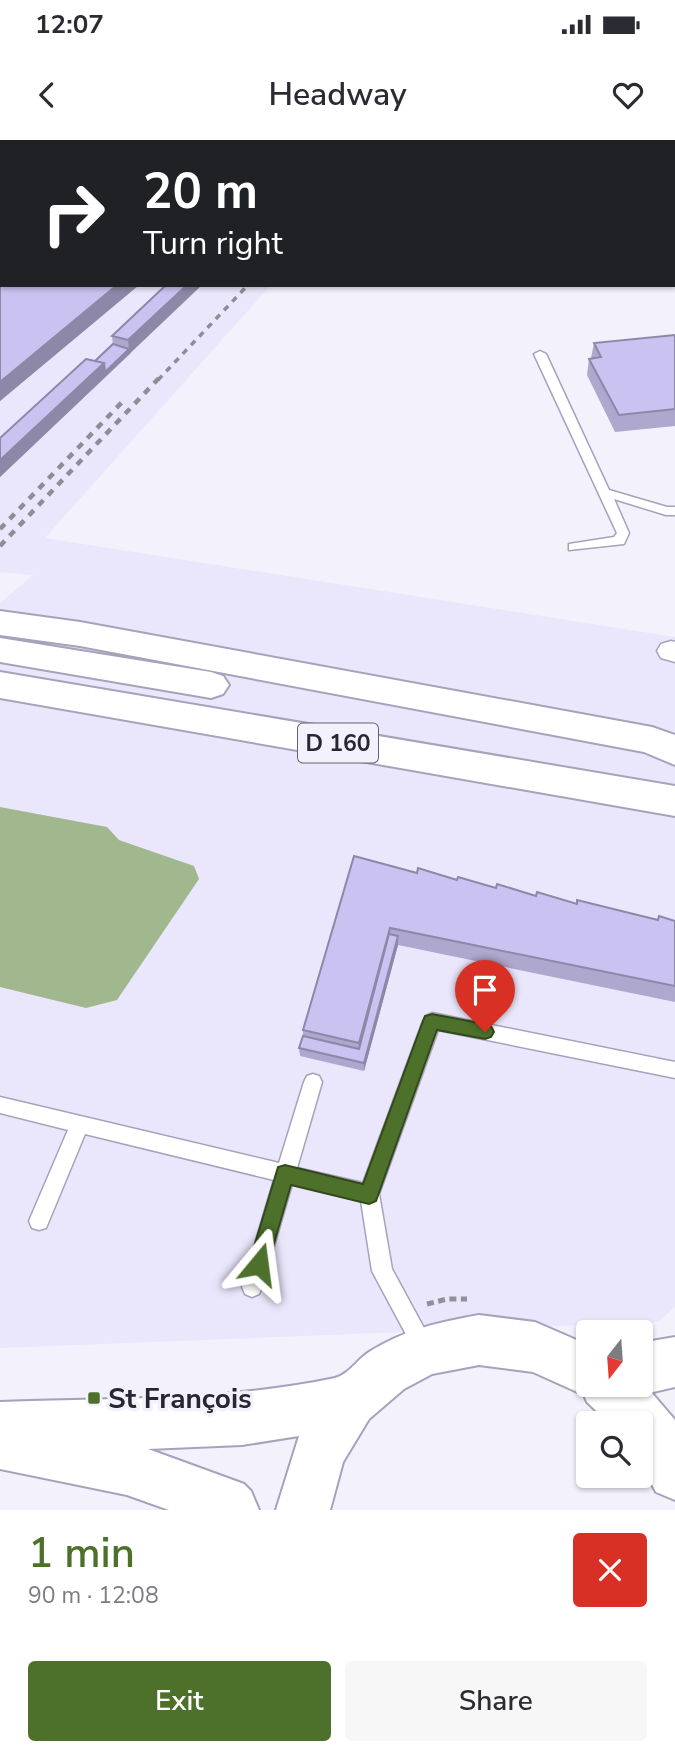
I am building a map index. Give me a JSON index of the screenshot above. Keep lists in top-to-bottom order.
{
  "streets": {
    "main road": ["D 160"]
  },
  "places": {
    "transit": ["St François"]
  },
  "north": "bottom",
  "page": {
    "status": "12:07",
    "header": "Headway",
    "turn": ["20 m", "Turn right"],
    "heading": ["1 min", "90 m · 12:08"],
    "buttons": ["Exit", "Share"]
  }
}
